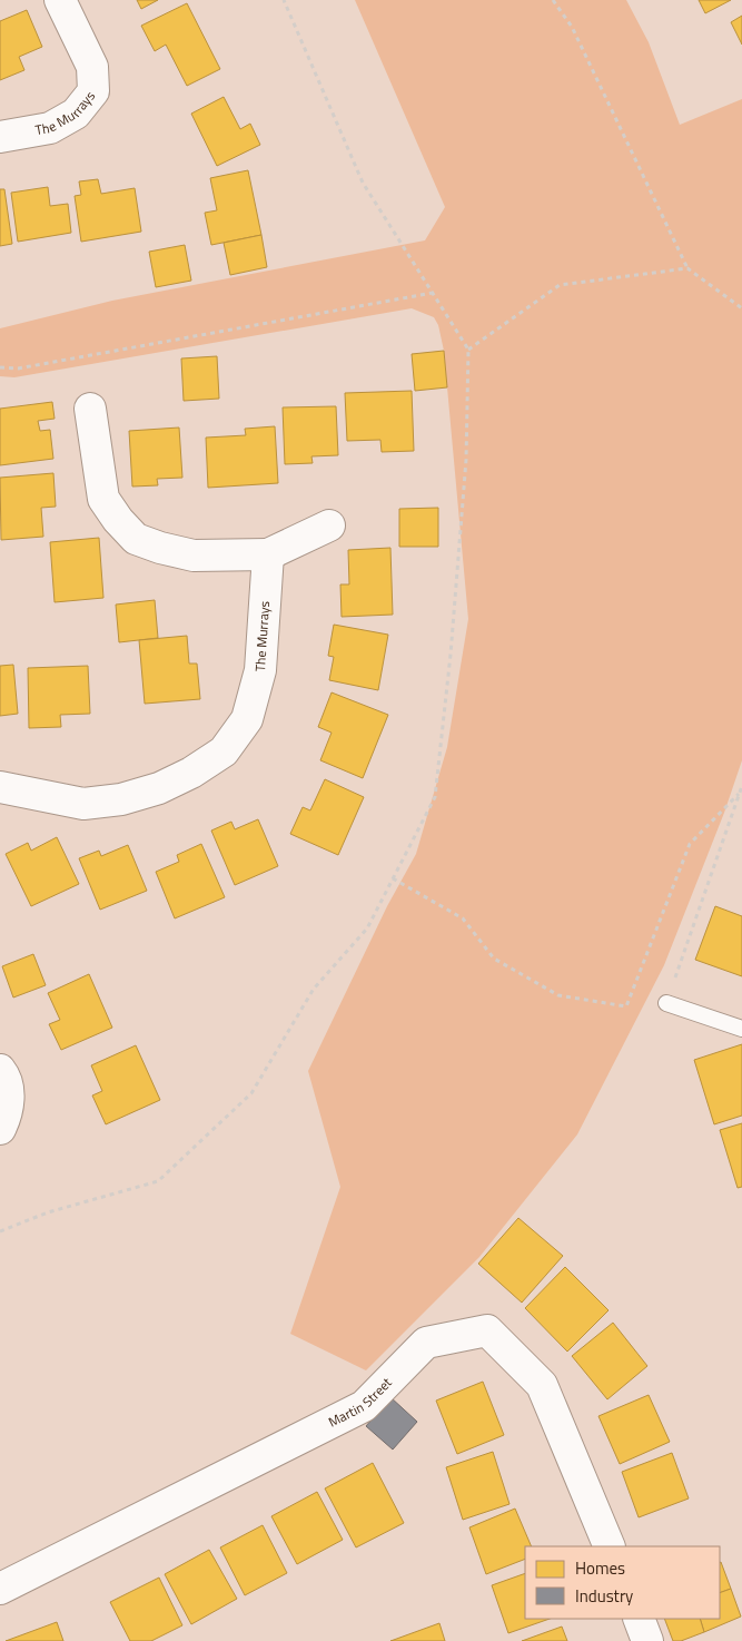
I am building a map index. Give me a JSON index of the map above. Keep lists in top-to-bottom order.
{
  "streets": {
    "street": ["The Murrays", "Martin Street"]
  },
  "legend": ["Homes", "Industry"]
}
